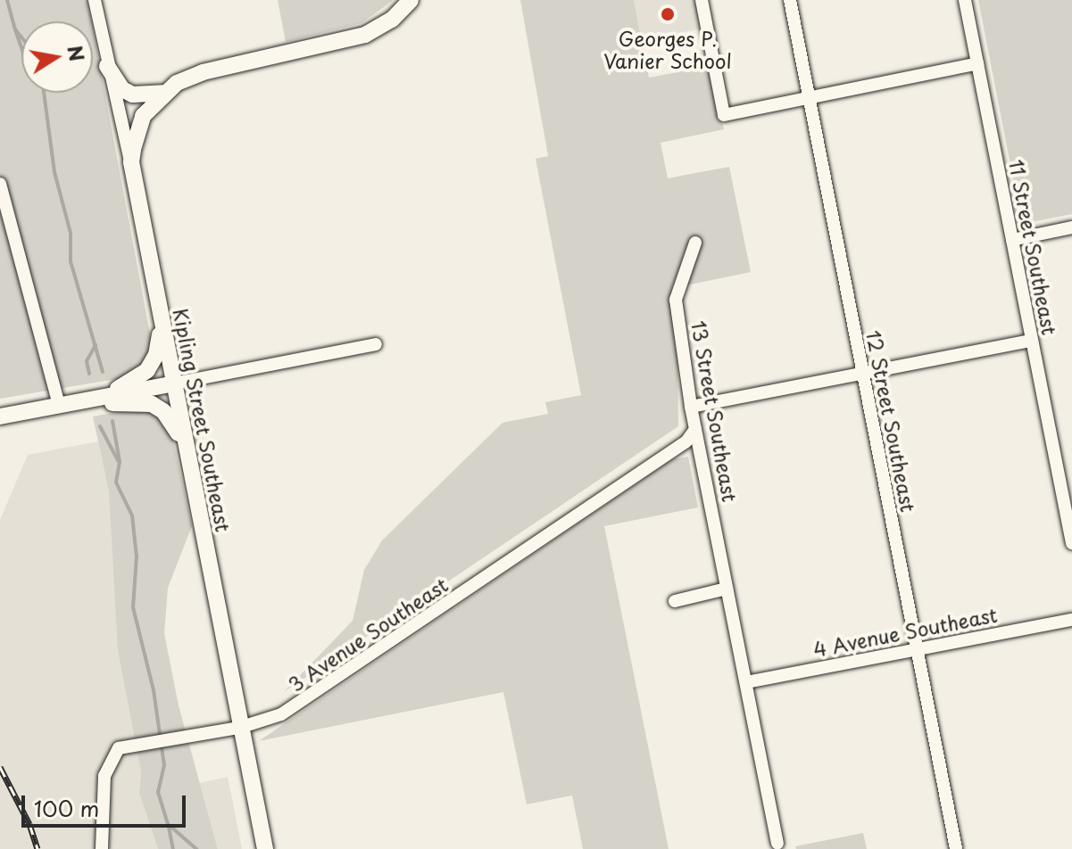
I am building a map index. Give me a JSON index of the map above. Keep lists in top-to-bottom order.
{
  "streets": {
    "street": [
      "11 Street Southeast",
      "13 Street Southeast",
      "Kipling Street Southeast",
      "12 Street Southeast",
      "4 Avenue Southeast",
      "3 Avenue Southeast"
    ]
  },
  "crossings": [
    ["13 Street Southeast", "4 Avenue Southeast"],
    ["13 Street Southeast", "3 Avenue Southeast"],
    ["Kipling Street Southeast", "3 Avenue Southeast"],
    ["12 Street Southeast", "4 Avenue Southeast"]
  ],
  "places": ["Georges P. Vanier School"],
  "scale_bar": "100 m",
  "north": "right"
}
